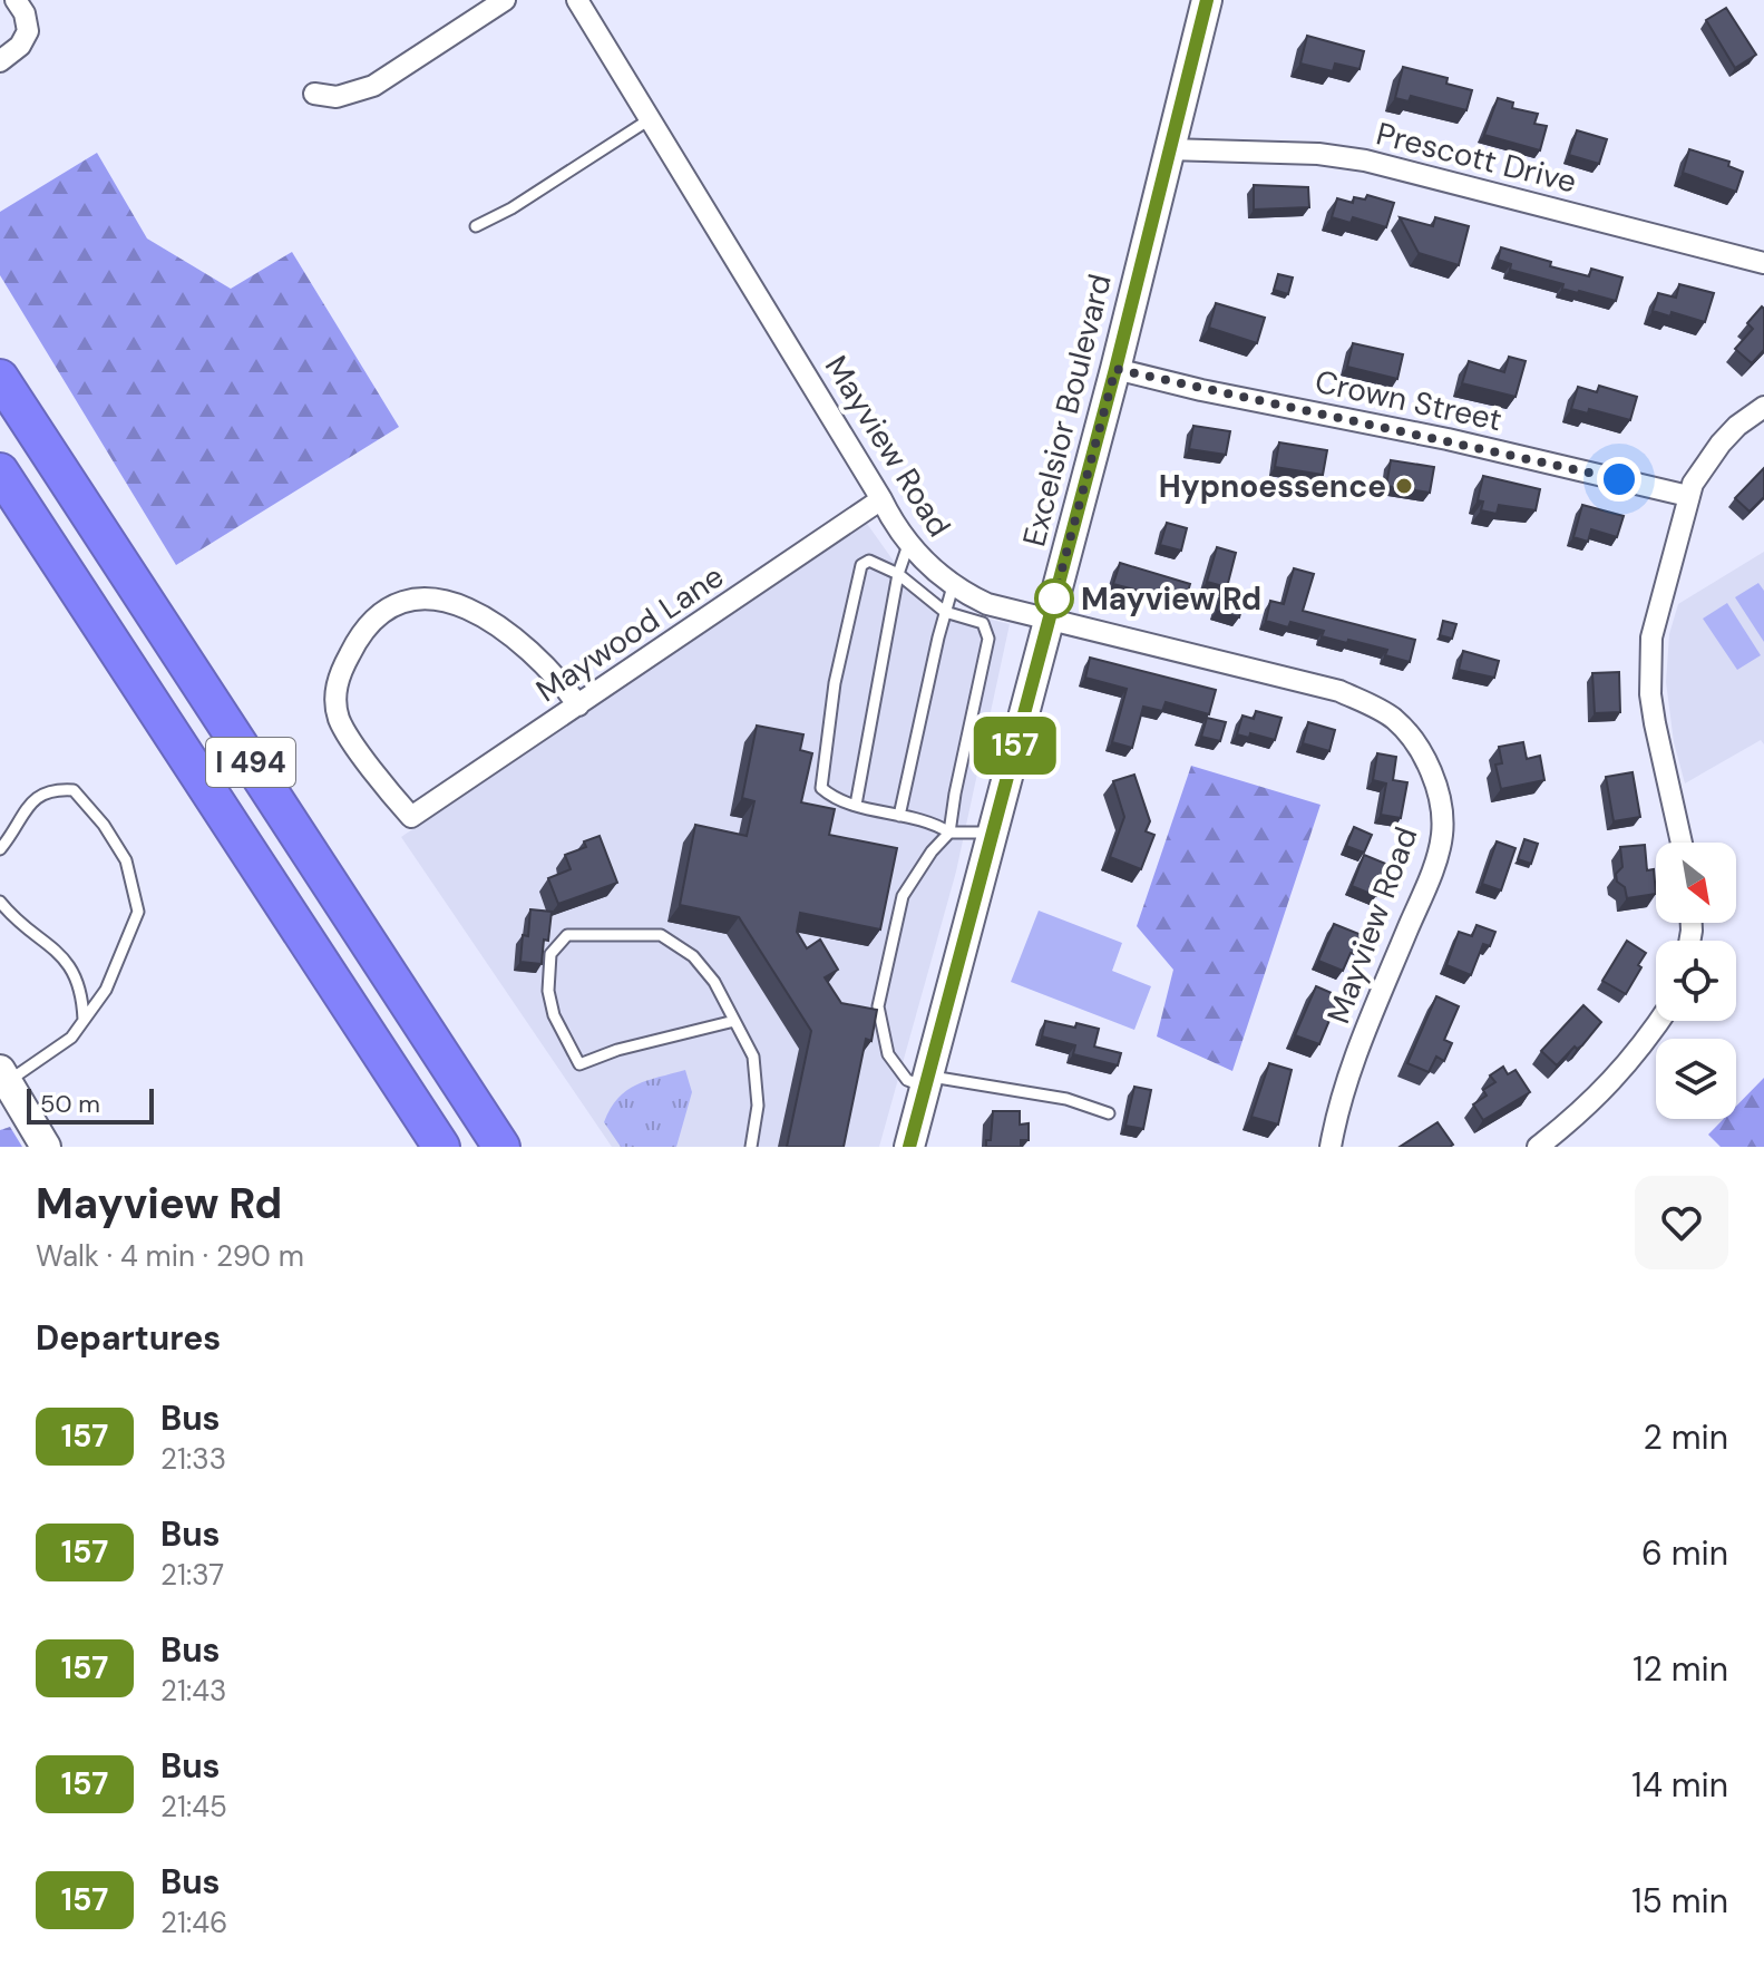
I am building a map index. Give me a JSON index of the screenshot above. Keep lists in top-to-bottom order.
{
  "streets": {
    "highway": ["I 494"],
    "main road": ["Excelsior Boulevard"],
    "street": [
      "Prescott Drive",
      "Crown Street",
      "Mayview Road",
      "Maywood Lane"
    ]
  },
  "crossings": [
    ["Prescott Drive", "Excelsior Boulevard"],
    ["Crown Street", "Excelsior Boulevard"],
    ["Excelsior Boulevard", "Mayview Road"],
    ["Mayview Road", "Maywood Lane"]
  ],
  "places": ["Hypnoessence", "Mayview Rd"],
  "lines": ["bus line 157"],
  "scale_bar": "50 m",
  "north": "bottom right",
  "page": {
    "on_map": "157",
    "scale": "50 m",
    "heading": [
      ["Mayview Rd", "Walk · 4 min · 290 m"],
      "Departures"
    ],
    "list": [
      {
        "mark": "157",
        "name": "Bus",
        "note": "21:33",
        "value": "2 min"
      },
      {
        "mark": "157",
        "name": "Bus",
        "note": "21:37",
        "value": "6 min"
      },
      {
        "mark": "157",
        "name": "Bus",
        "note": "21:43",
        "value": "12 min"
      },
      {
        "mark": "157",
        "name": "Bus",
        "note": "21:45",
        "value": "14 min"
      },
      {
        "mark": "157",
        "name": "Bus",
        "note": "21:46",
        "value": "15 min"
      }
    ]
  }
}
